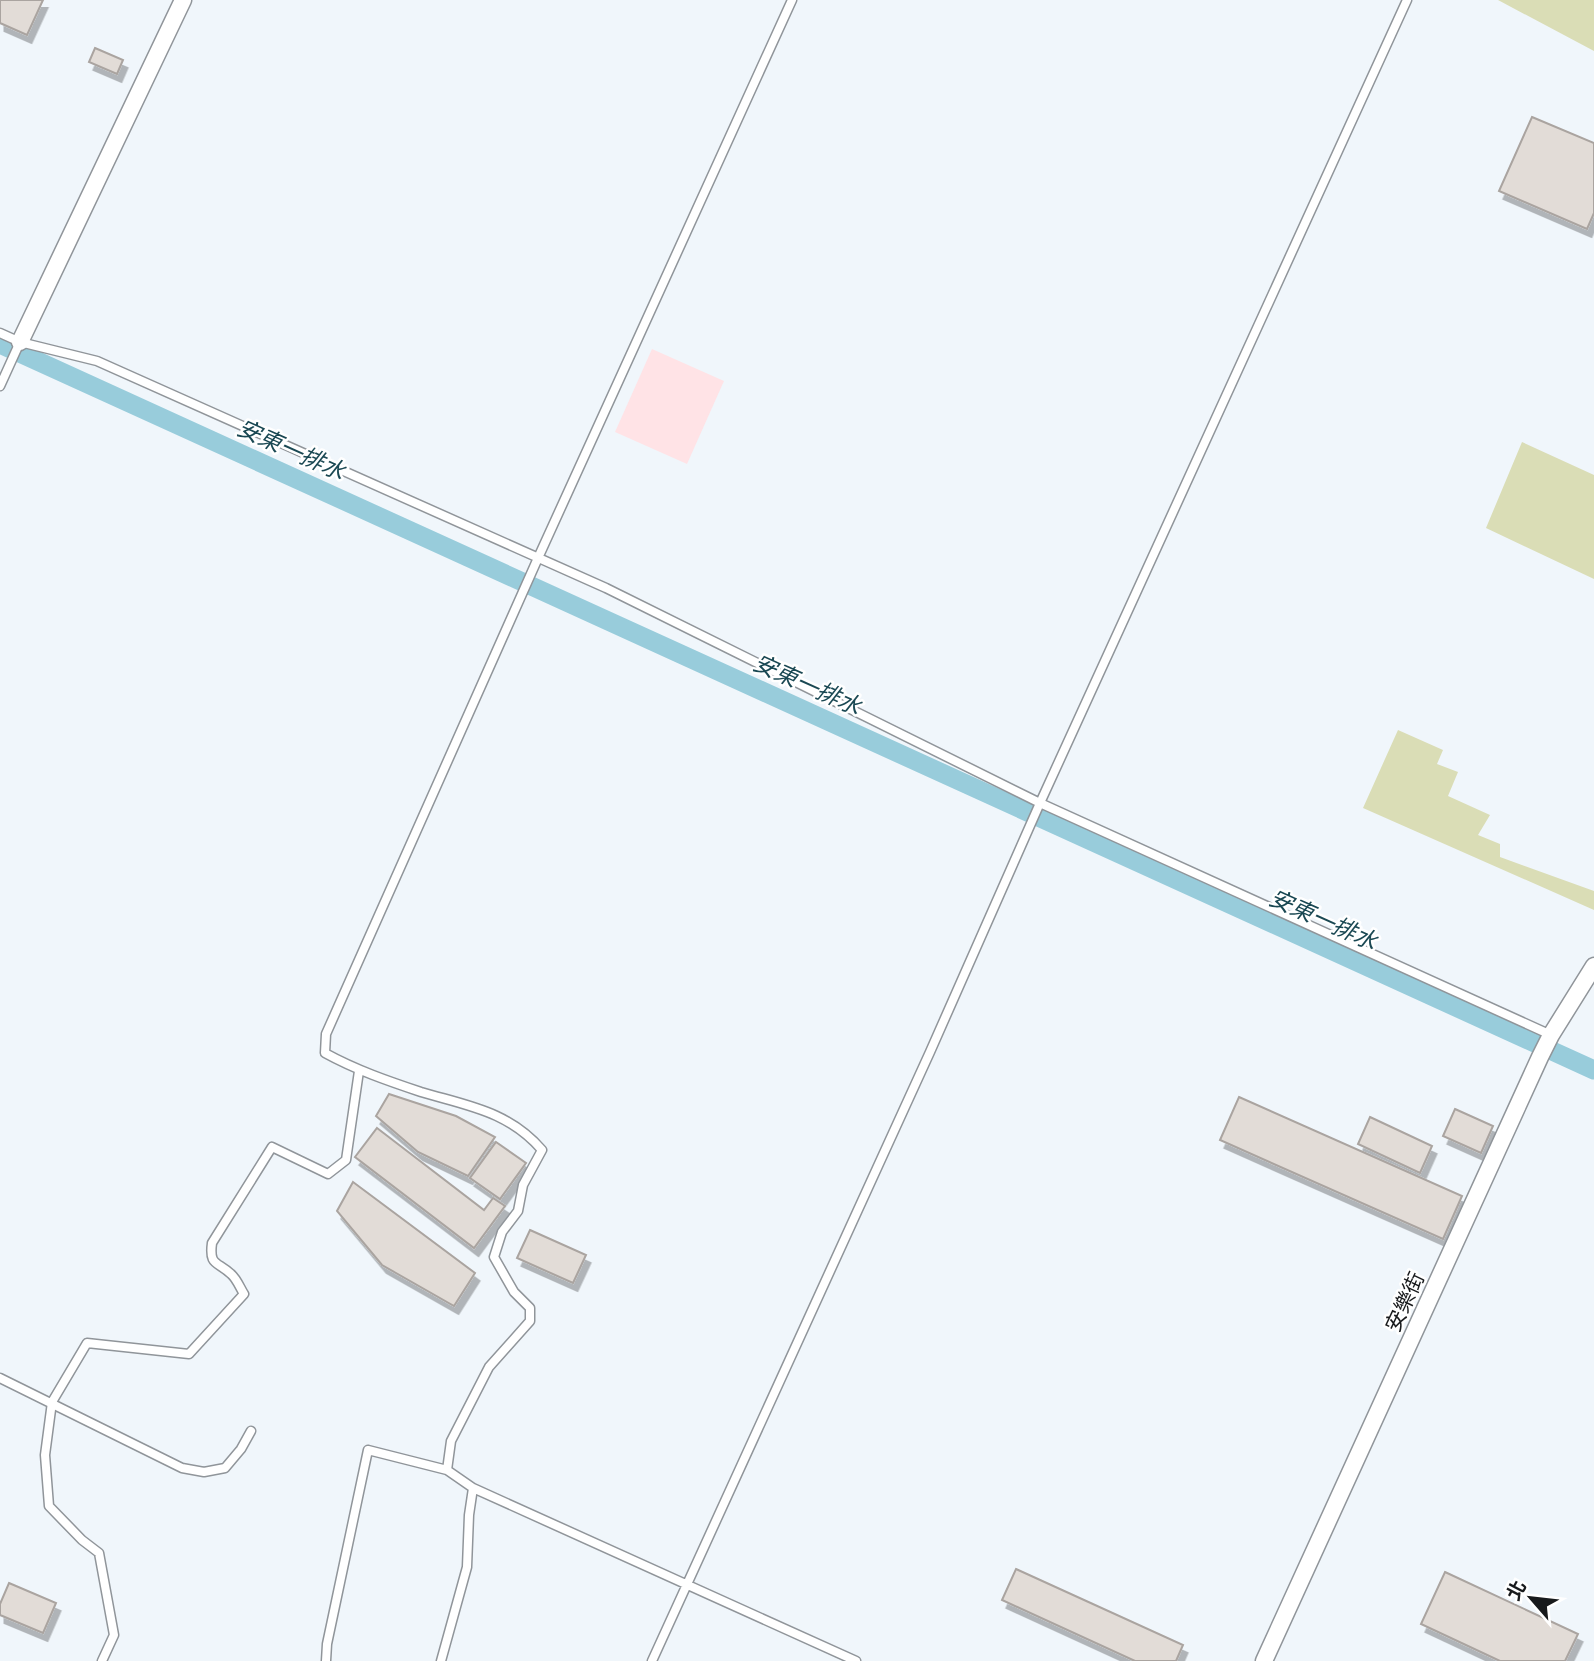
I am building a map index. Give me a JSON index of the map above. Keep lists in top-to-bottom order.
{
  "streets": {
    "street": ["安樂街"]
  },
  "water": ["安東一排水"],
  "north": "top left"
}
